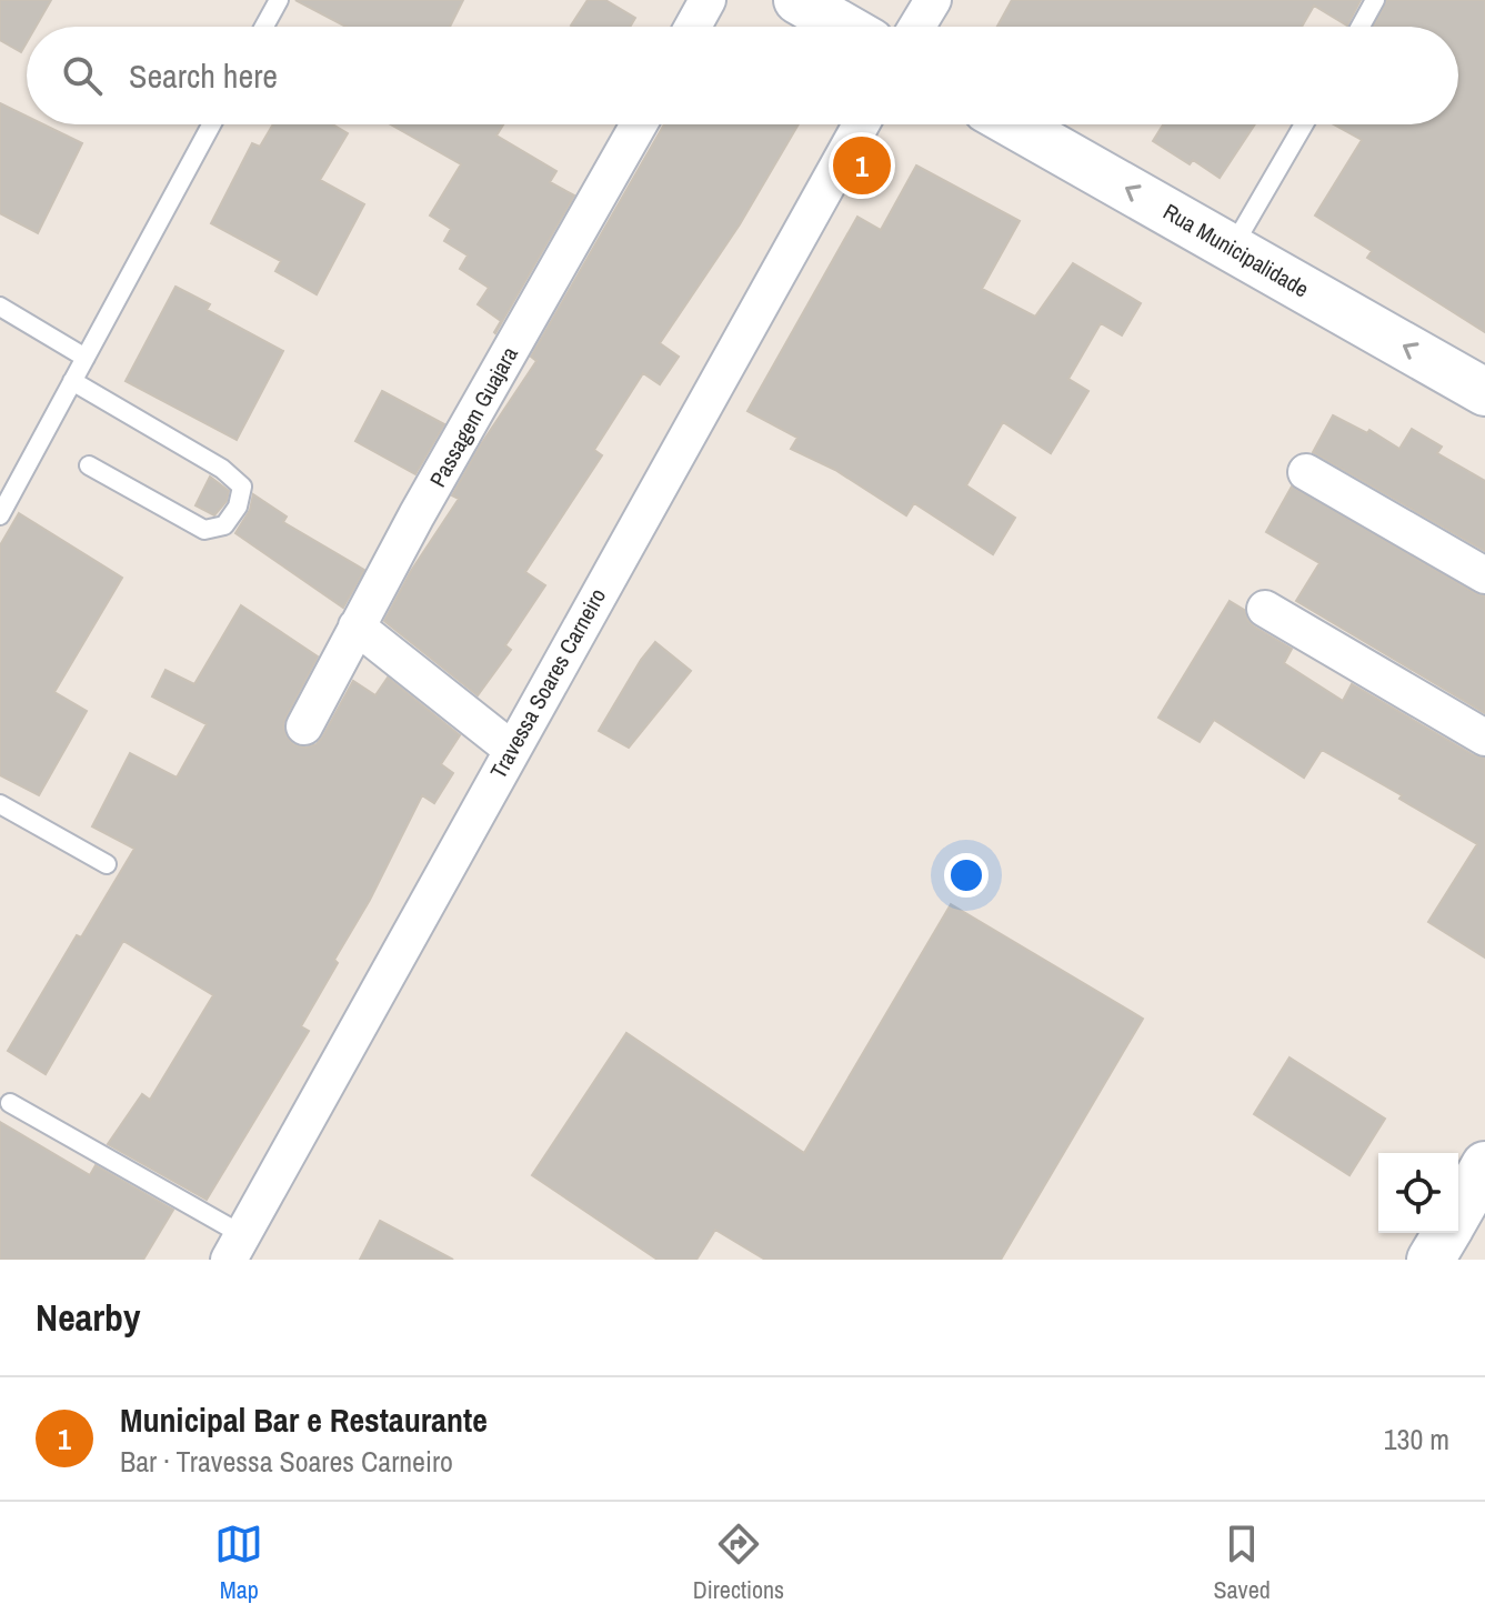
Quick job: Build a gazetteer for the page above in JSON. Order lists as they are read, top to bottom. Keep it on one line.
{"streets":{"street":["Rua Municipalidade","Passagem Guajara","Travessa Soares Carneiro"]},"page":{"search":"Search here","pins":"1","heading":"Nearby","list":[{"mark":"1","name":"Municipal Bar e Restaurante","note":"Bar · Travessa Soares Carneiro","value":"130 m"}],"nav":["Map","Directions","Saved"]}}
